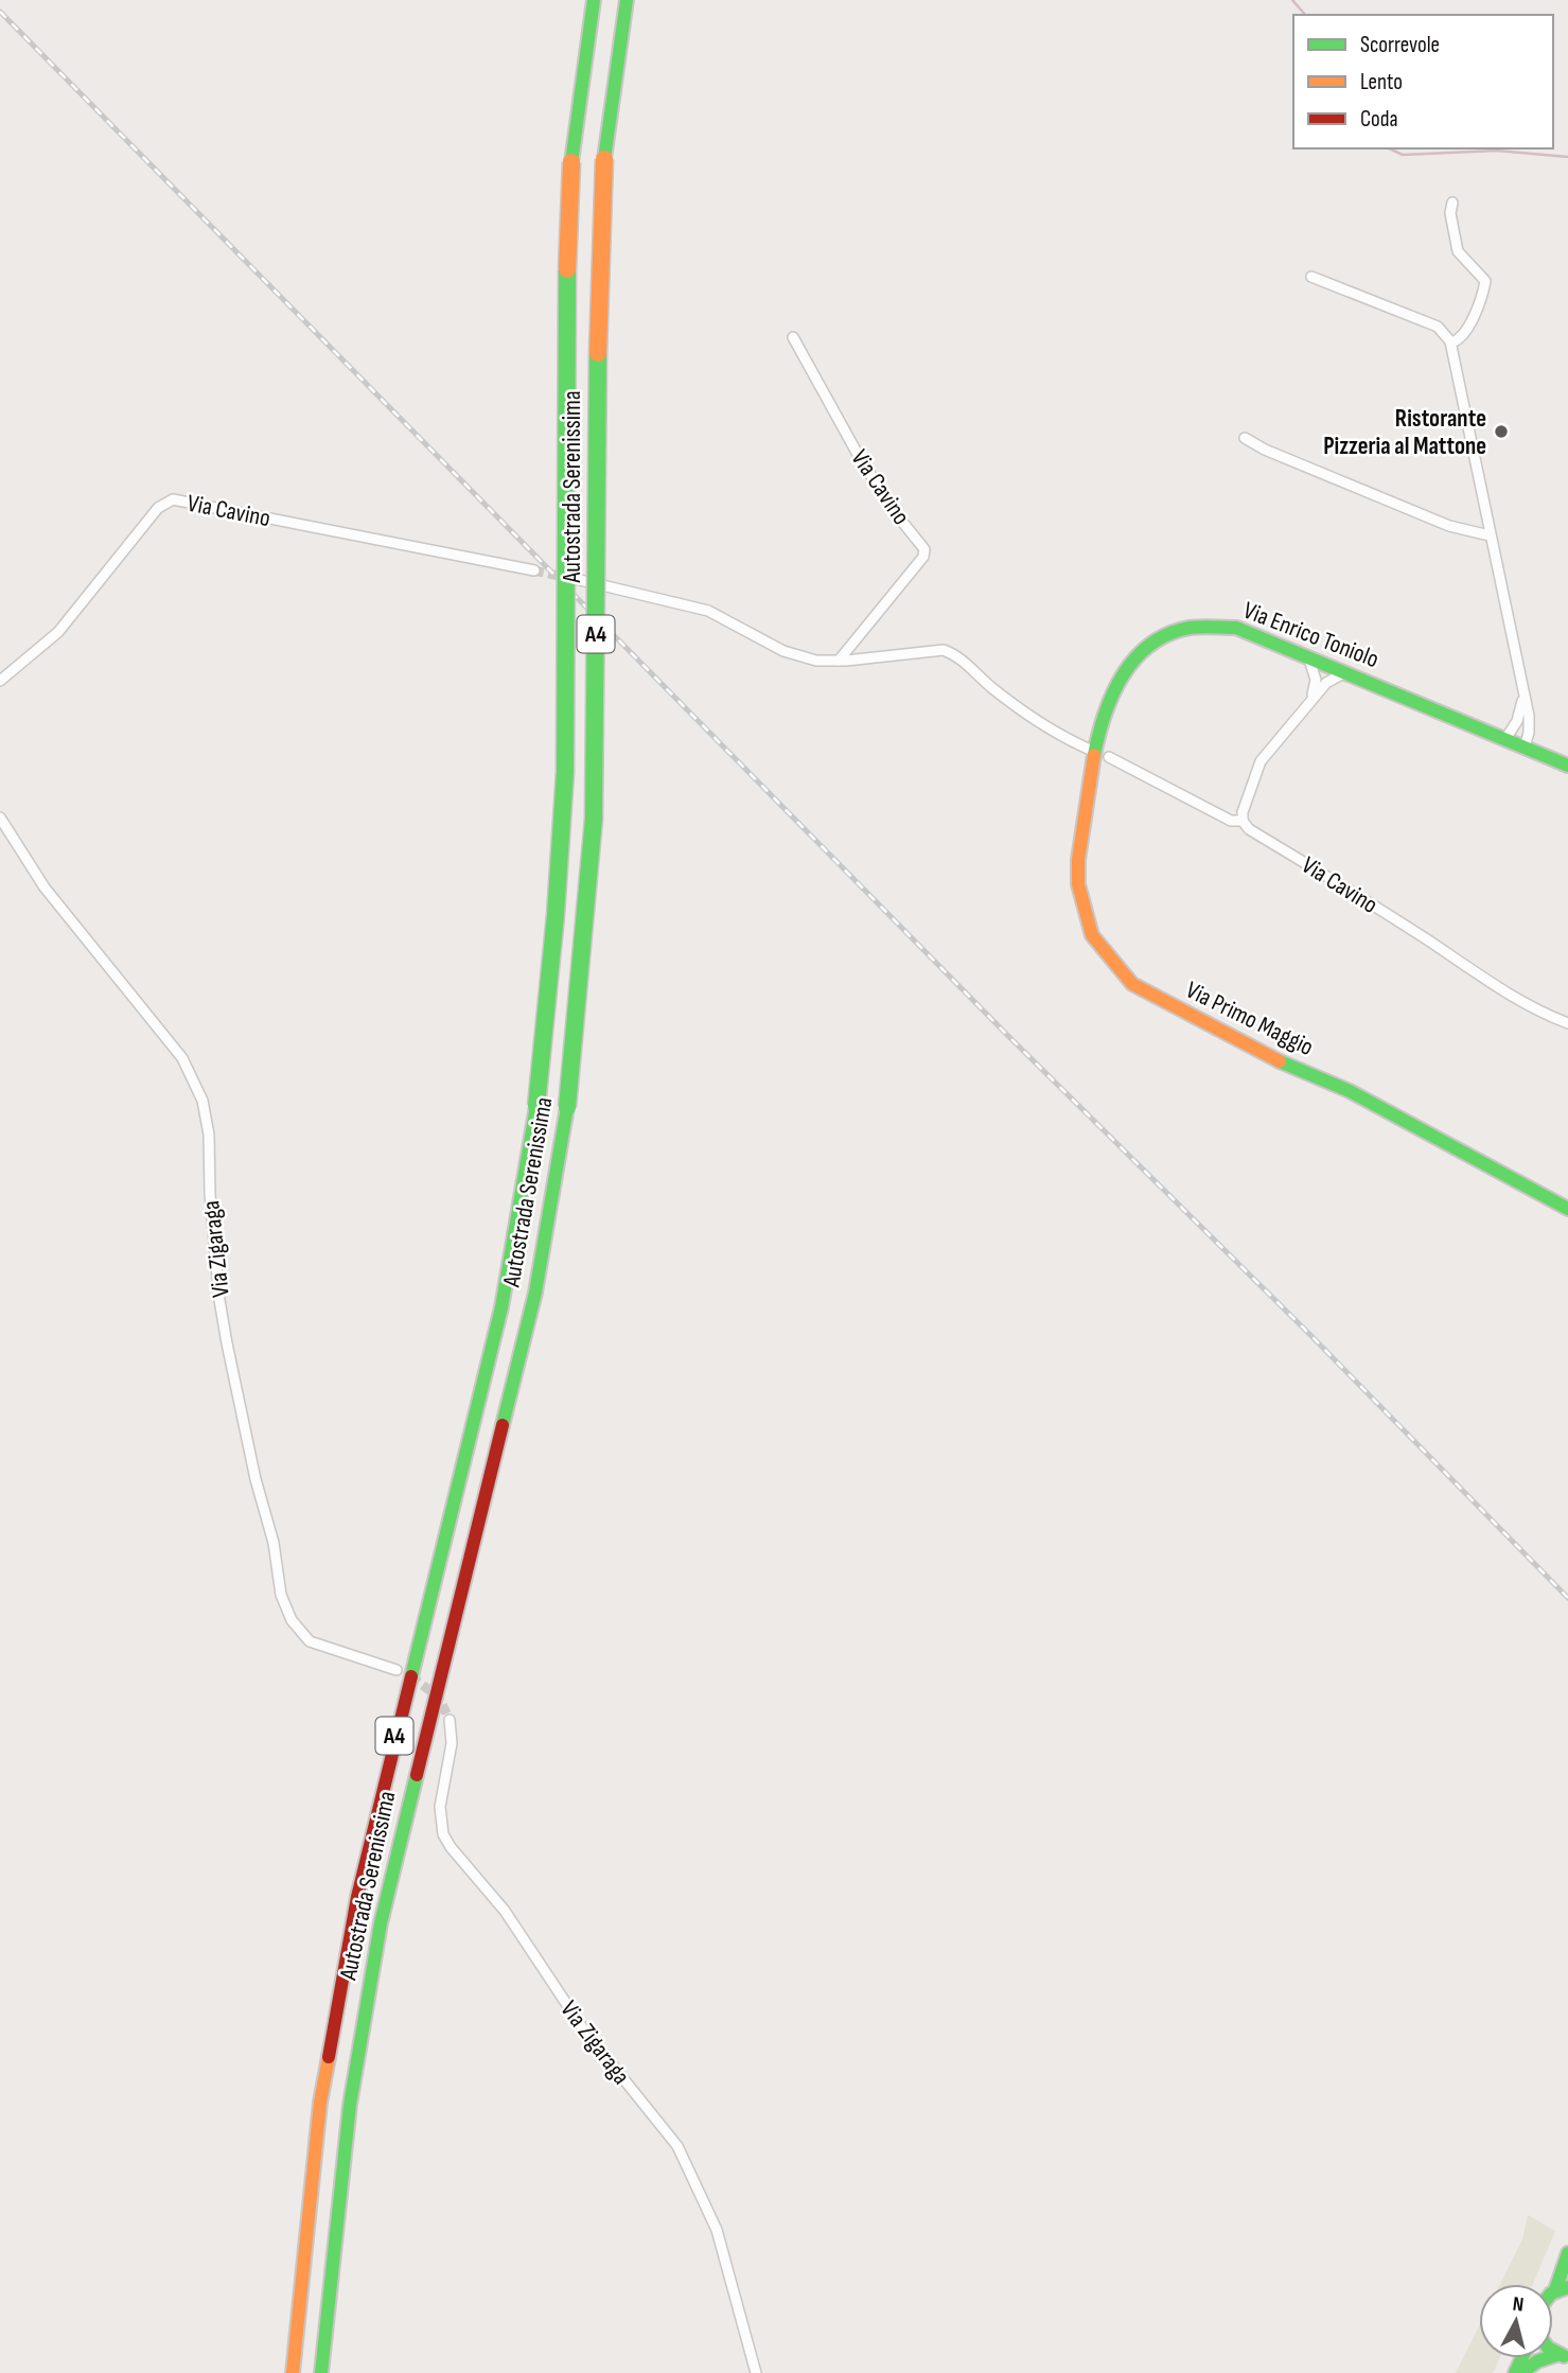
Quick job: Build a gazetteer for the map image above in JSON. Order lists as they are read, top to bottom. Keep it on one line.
{"streets":{"main road":["Autostrada Serenissima","A4","Via Enrico Toniolo","Via Primo Maggio"],"street":["Via Cavino","Via Zigaraga"]},"crossings":[["Via Cavino","Via Enrico Toniolo"],["Via Cavino","Via Primo Maggio"],["Via Enrico Toniolo","Via Primo Maggio"]],"places":["Ristorante Pizzeria al Mattone"],"legend":["Scorrevole","Lento","Coda"],"north":"top"}
